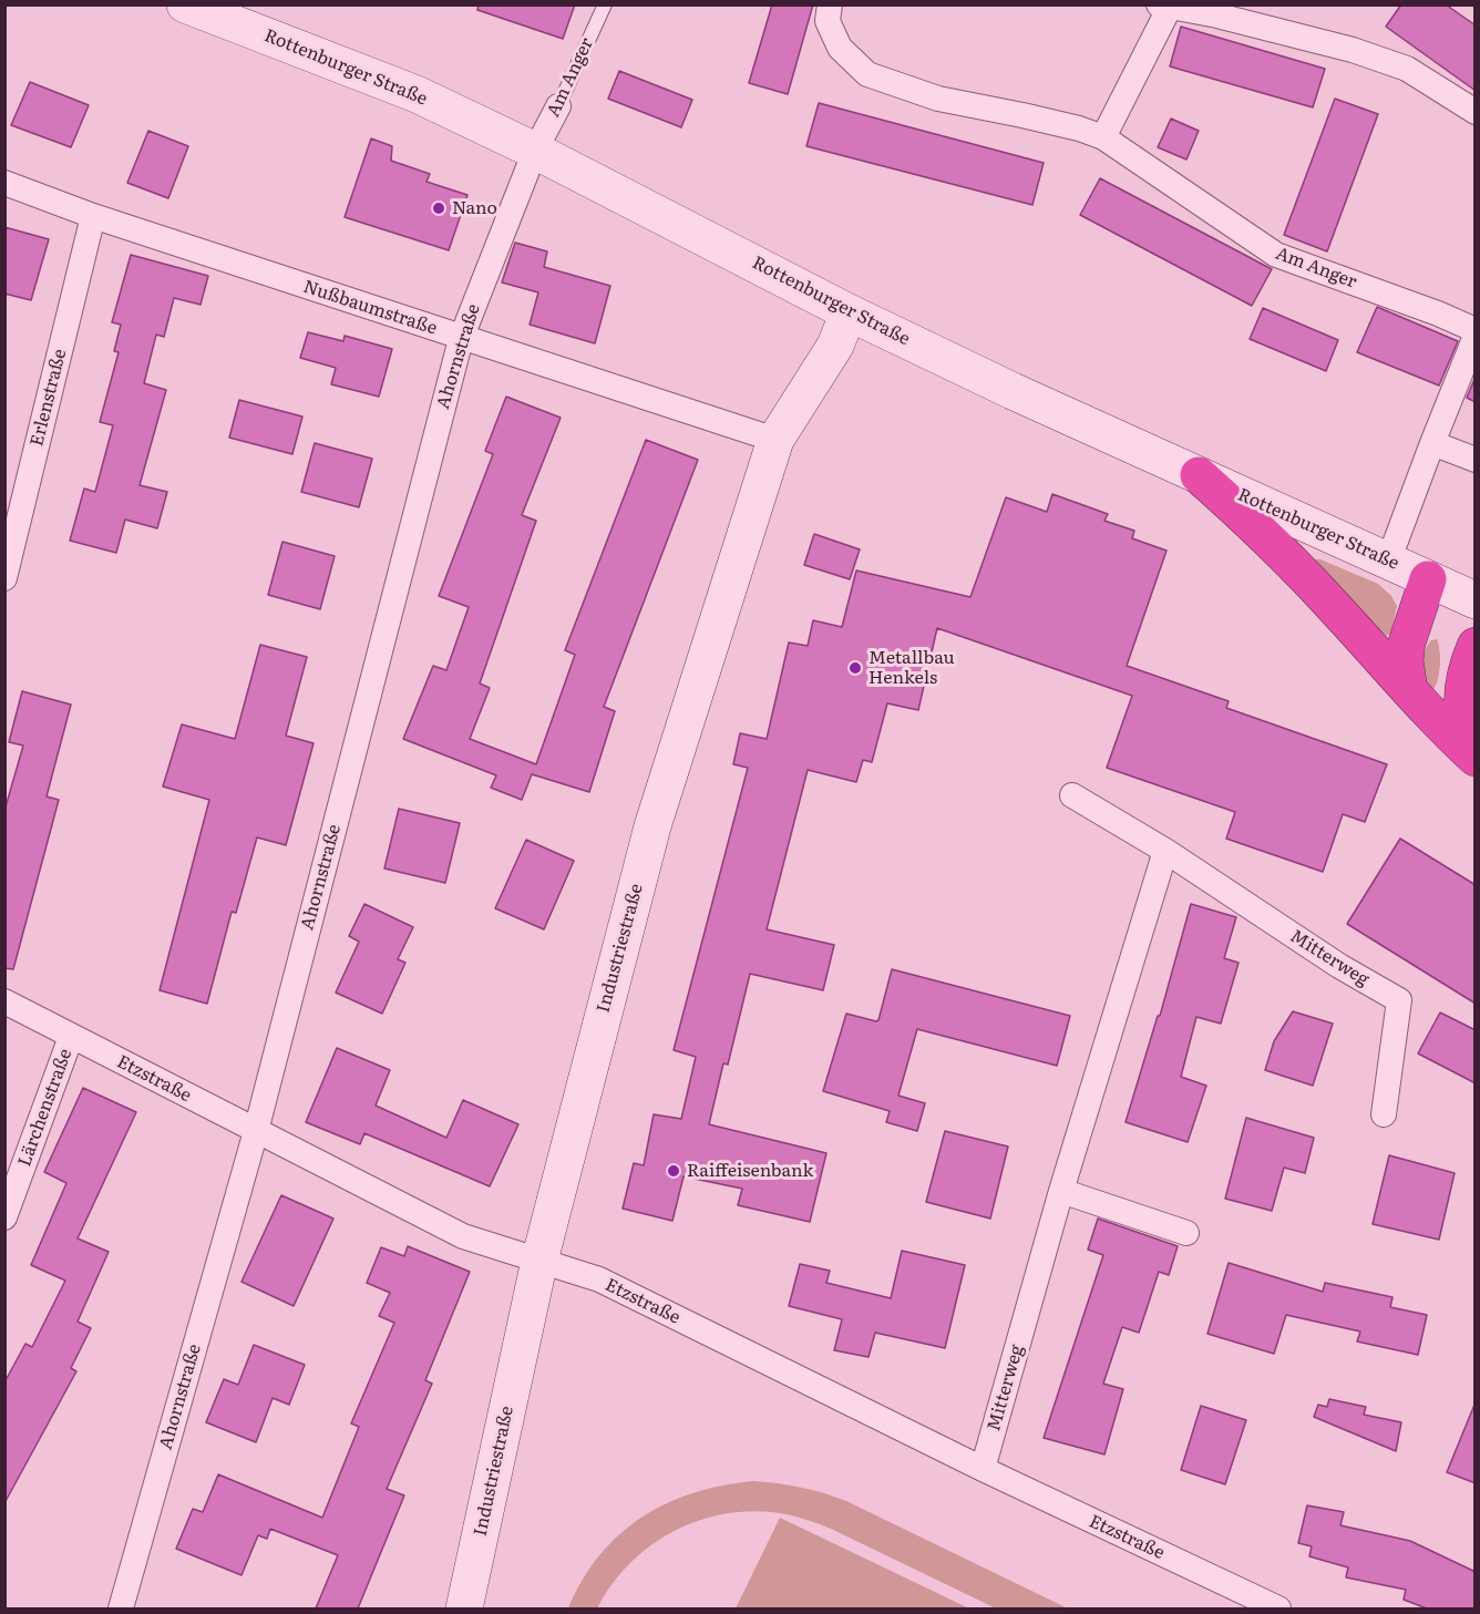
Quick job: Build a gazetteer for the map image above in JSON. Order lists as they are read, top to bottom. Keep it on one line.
{"streets":{"street":["Rottenburger Straße","Am Anger","Nußbaumstraße","Ahornstraße","Erlenstraße","Industriestraße","Mitterweg","Etzstraße","Lärchenstraße"]},"crossings":[["Rottenburger Straße","Am Anger"],["Rottenburger Straße","Ahornstraße"],["Rottenburger Straße","Industriestraße"],["Am Anger","Ahornstraße"],["Nußbaumstraße","Ahornstraße"],["Nußbaumstraße","Erlenstraße"],["Nußbaumstraße","Industriestraße"],["Ahornstraße","Etzstraße"],["Industriestraße","Etzstraße"],["Mitterweg","Etzstraße"],["Etzstraße","Lärchenstraße"]],"places":["Nano","Metallbau Henkels","Raiffeisenbank"]}
